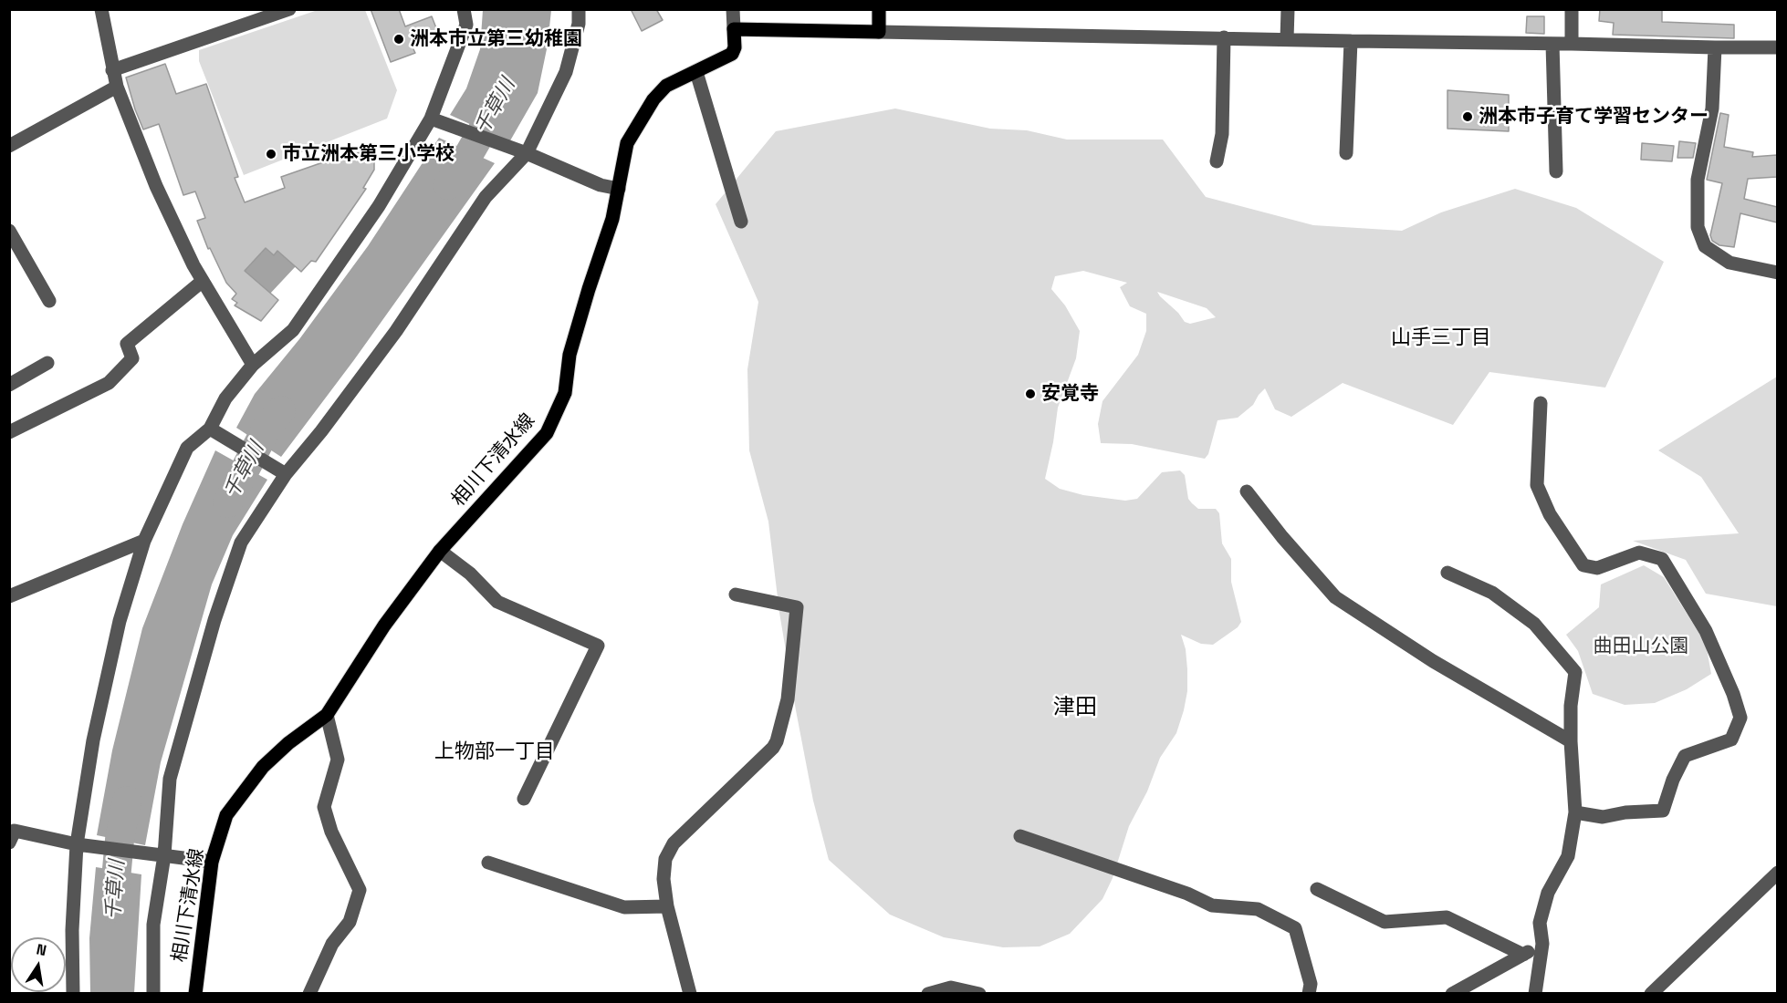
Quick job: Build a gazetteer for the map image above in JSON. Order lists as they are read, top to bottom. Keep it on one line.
{"streets":{"main road":["相川下清水線"]},"districts":["山手三丁目","津田","上物部一丁目"],"water":["千草川"],"parks":["曲田山公園"],"places":["洲本市立第三幼稚園","洲本市子育て学習センター","市立洲本第三小学校","安覚寺"],"north":"top"}
